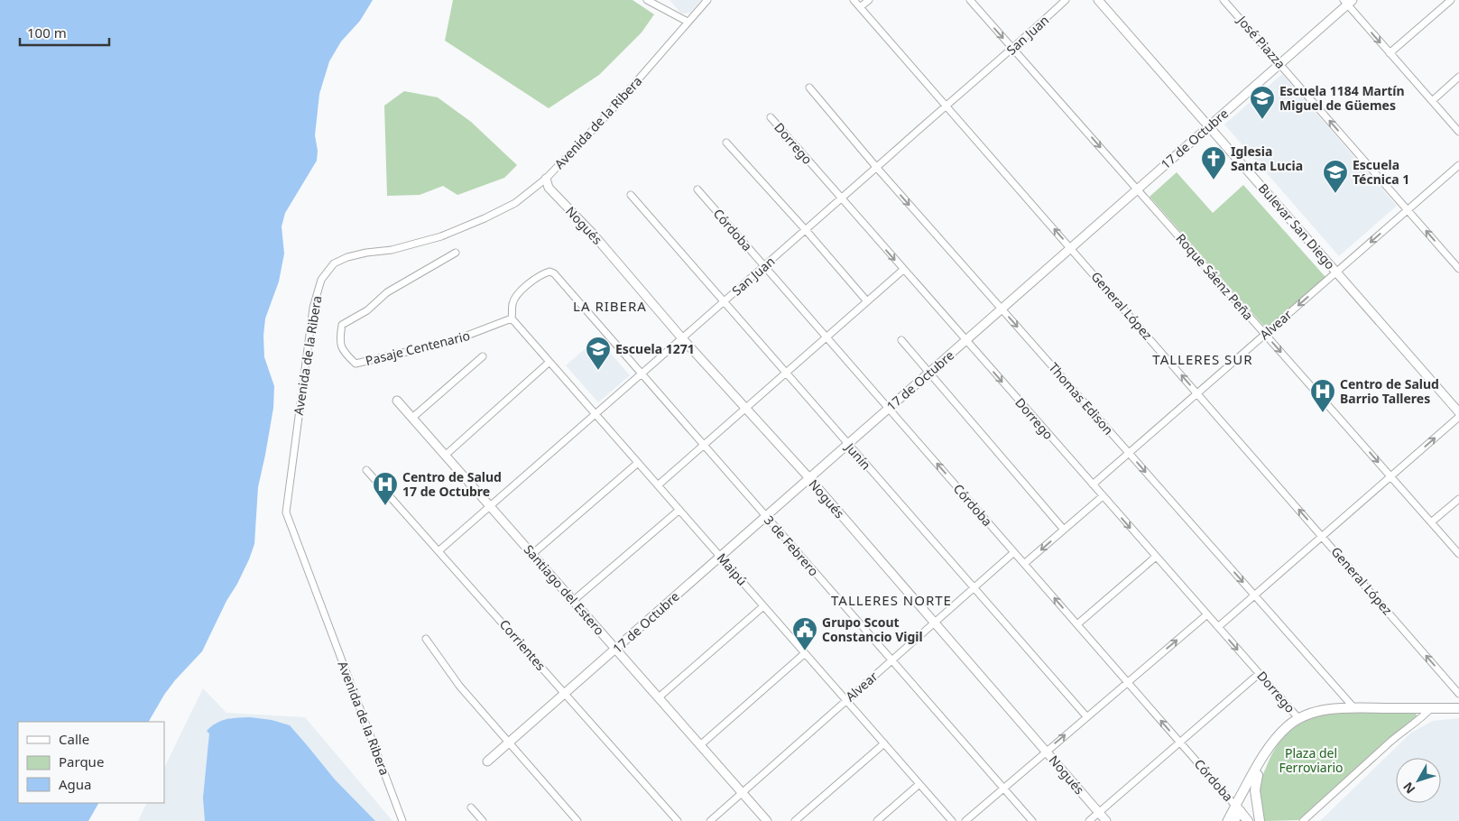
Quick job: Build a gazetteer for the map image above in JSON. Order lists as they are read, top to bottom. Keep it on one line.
{"streets":{"main road":["Córdoba"],"street":["San Juan","José Piazza","Avenida de la Ribera","17 de Octubre","Dorrego","Nogués","Bulevar San Diego","Roque Sáenz Peña","General López","Alvear","Pasaje Centenario","Thomas Edison","Junín","3 de Febrero","Maipú","Santiago del Estero","Corrientes"]},"crossings":[["San Juan","Dorrego"],["San Juan","Nogués"],["San Juan","Córdoba"],["San Juan","Roque Sáenz Peña"],["San Juan","General López"],["San Juan","Thomas Edison"],["San Juan","Junín"],["San Juan","3 de Febrero"],["San Juan","Maipú"],["San Juan","Santiago del Estero"],["San Juan","Corrientes"],["José Piazza","17 de Octubre"],["José Piazza","Alvear"],["Avenida de la Ribera","Nogués"],["17 de Octubre","Dorrego"],["17 de Octubre","Nogués"],["17 de Octubre","Bulevar San Diego"],["17 de Octubre","Córdoba"],["17 de Octubre","Roque Sáenz Peña"],["17 de Octubre","General López"],["17 de Octubre","Thomas Edison"],["17 de Octubre","Junín"],["17 de Octubre","3 de Febrero"],["17 de Octubre","Maipú"],["17 de Octubre","Santiago del Estero"],["17 de Octubre","Corrientes"],["Dorrego","Alvear"],["Nogués","Alvear"],["Bulevar San Diego","Alvear"],["Córdoba","Alvear"],["Roque Sáenz Peña","Alvear"],["General López","Alvear"],["Alvear","Thomas Edison"],["Alvear","Junín"],["Alvear","3 de Febrero"],["Alvear","Maipú"],["Alvear","Santiago del Estero"],["Pasaje Centenario","3 de Febrero"],["Pasaje Centenario","Maipú"],["3 de Febrero","Maipú"]],"one_way":["José Piazza","Roque Sáenz Peña","General López","Thomas Edison"],"districts":["LA RIBERA","TALLERES SUR","TALLERES NORTE"],"parks":["Plaza del Ferroviario"],"places":{"school or university":["Escuela 1184 Martín Miguel de Güemes","Escuela Técnica 1","Escuela 1271"],"church":["Iglesia Santa Lucia"],"hospital":["Centro de Salud Barrio Talleres","Centro de Salud 17 de Octubre"],"public building":["Grupo Scout Constancio Vigil"]},"legend":["Calle","Parque","Agua"],"scale_bar":"100 m","north":"bottom left"}
